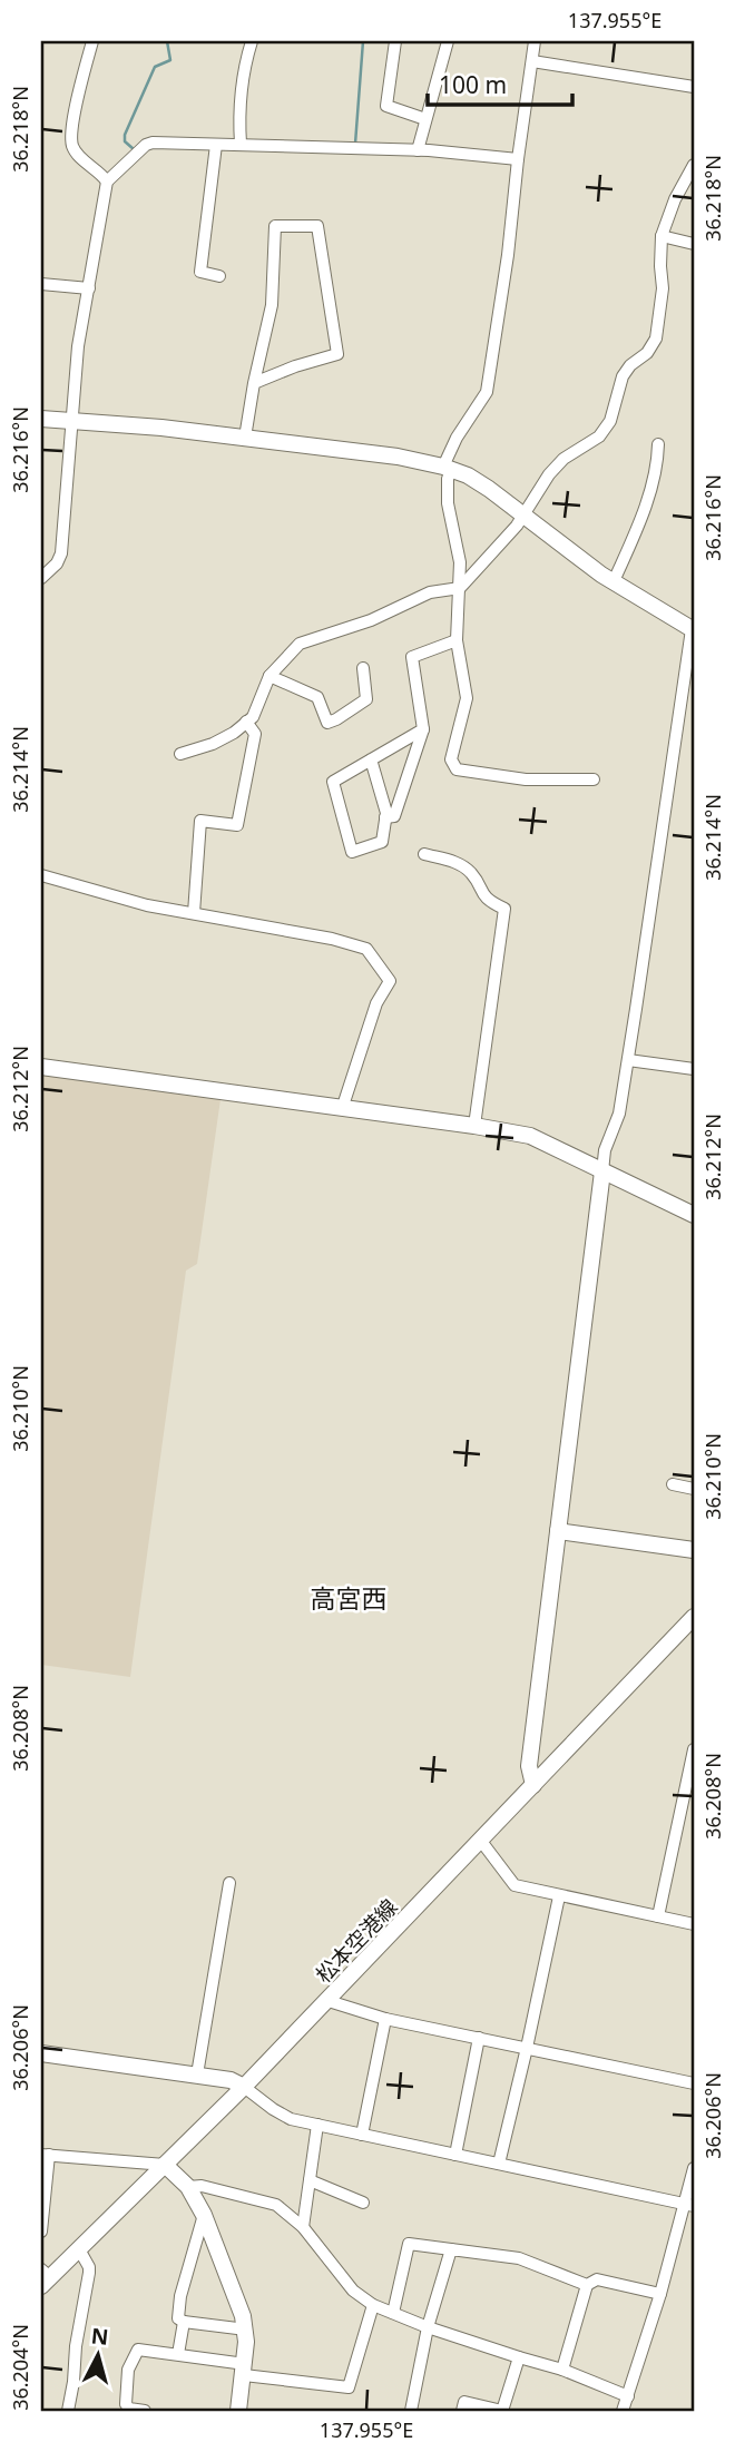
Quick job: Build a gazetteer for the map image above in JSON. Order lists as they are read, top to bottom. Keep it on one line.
{"streets":{"street":["松本空港線"]},"districts":["高宮西"],"scale_bar":"100 m","north":"top","coordinates":["137.955°E","36.218°N","36.216°N","36.214°N","36.212°N","36.210°N","36.208°N","36.206°N","36.204°N"]}
